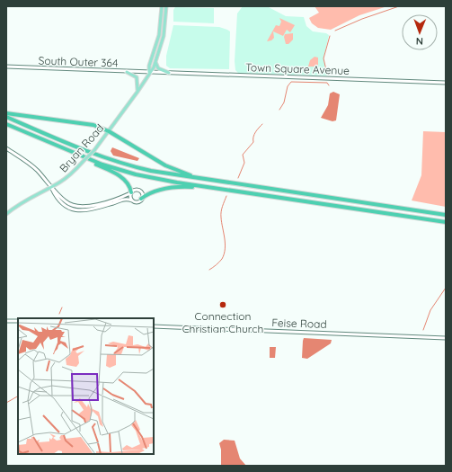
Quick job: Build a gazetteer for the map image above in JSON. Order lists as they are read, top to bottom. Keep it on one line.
{"streets":{"main road":["South Outer 364","Town Square Avenue","Bryan Road","Feise Road"]},"crossings":[["South Outer 364","Town Square Avenue"],["South Outer 364","Bryan Road"],["Town Square Avenue","Bryan Road"]],"places":["Connection Christian Church"],"north":"bottom"}
